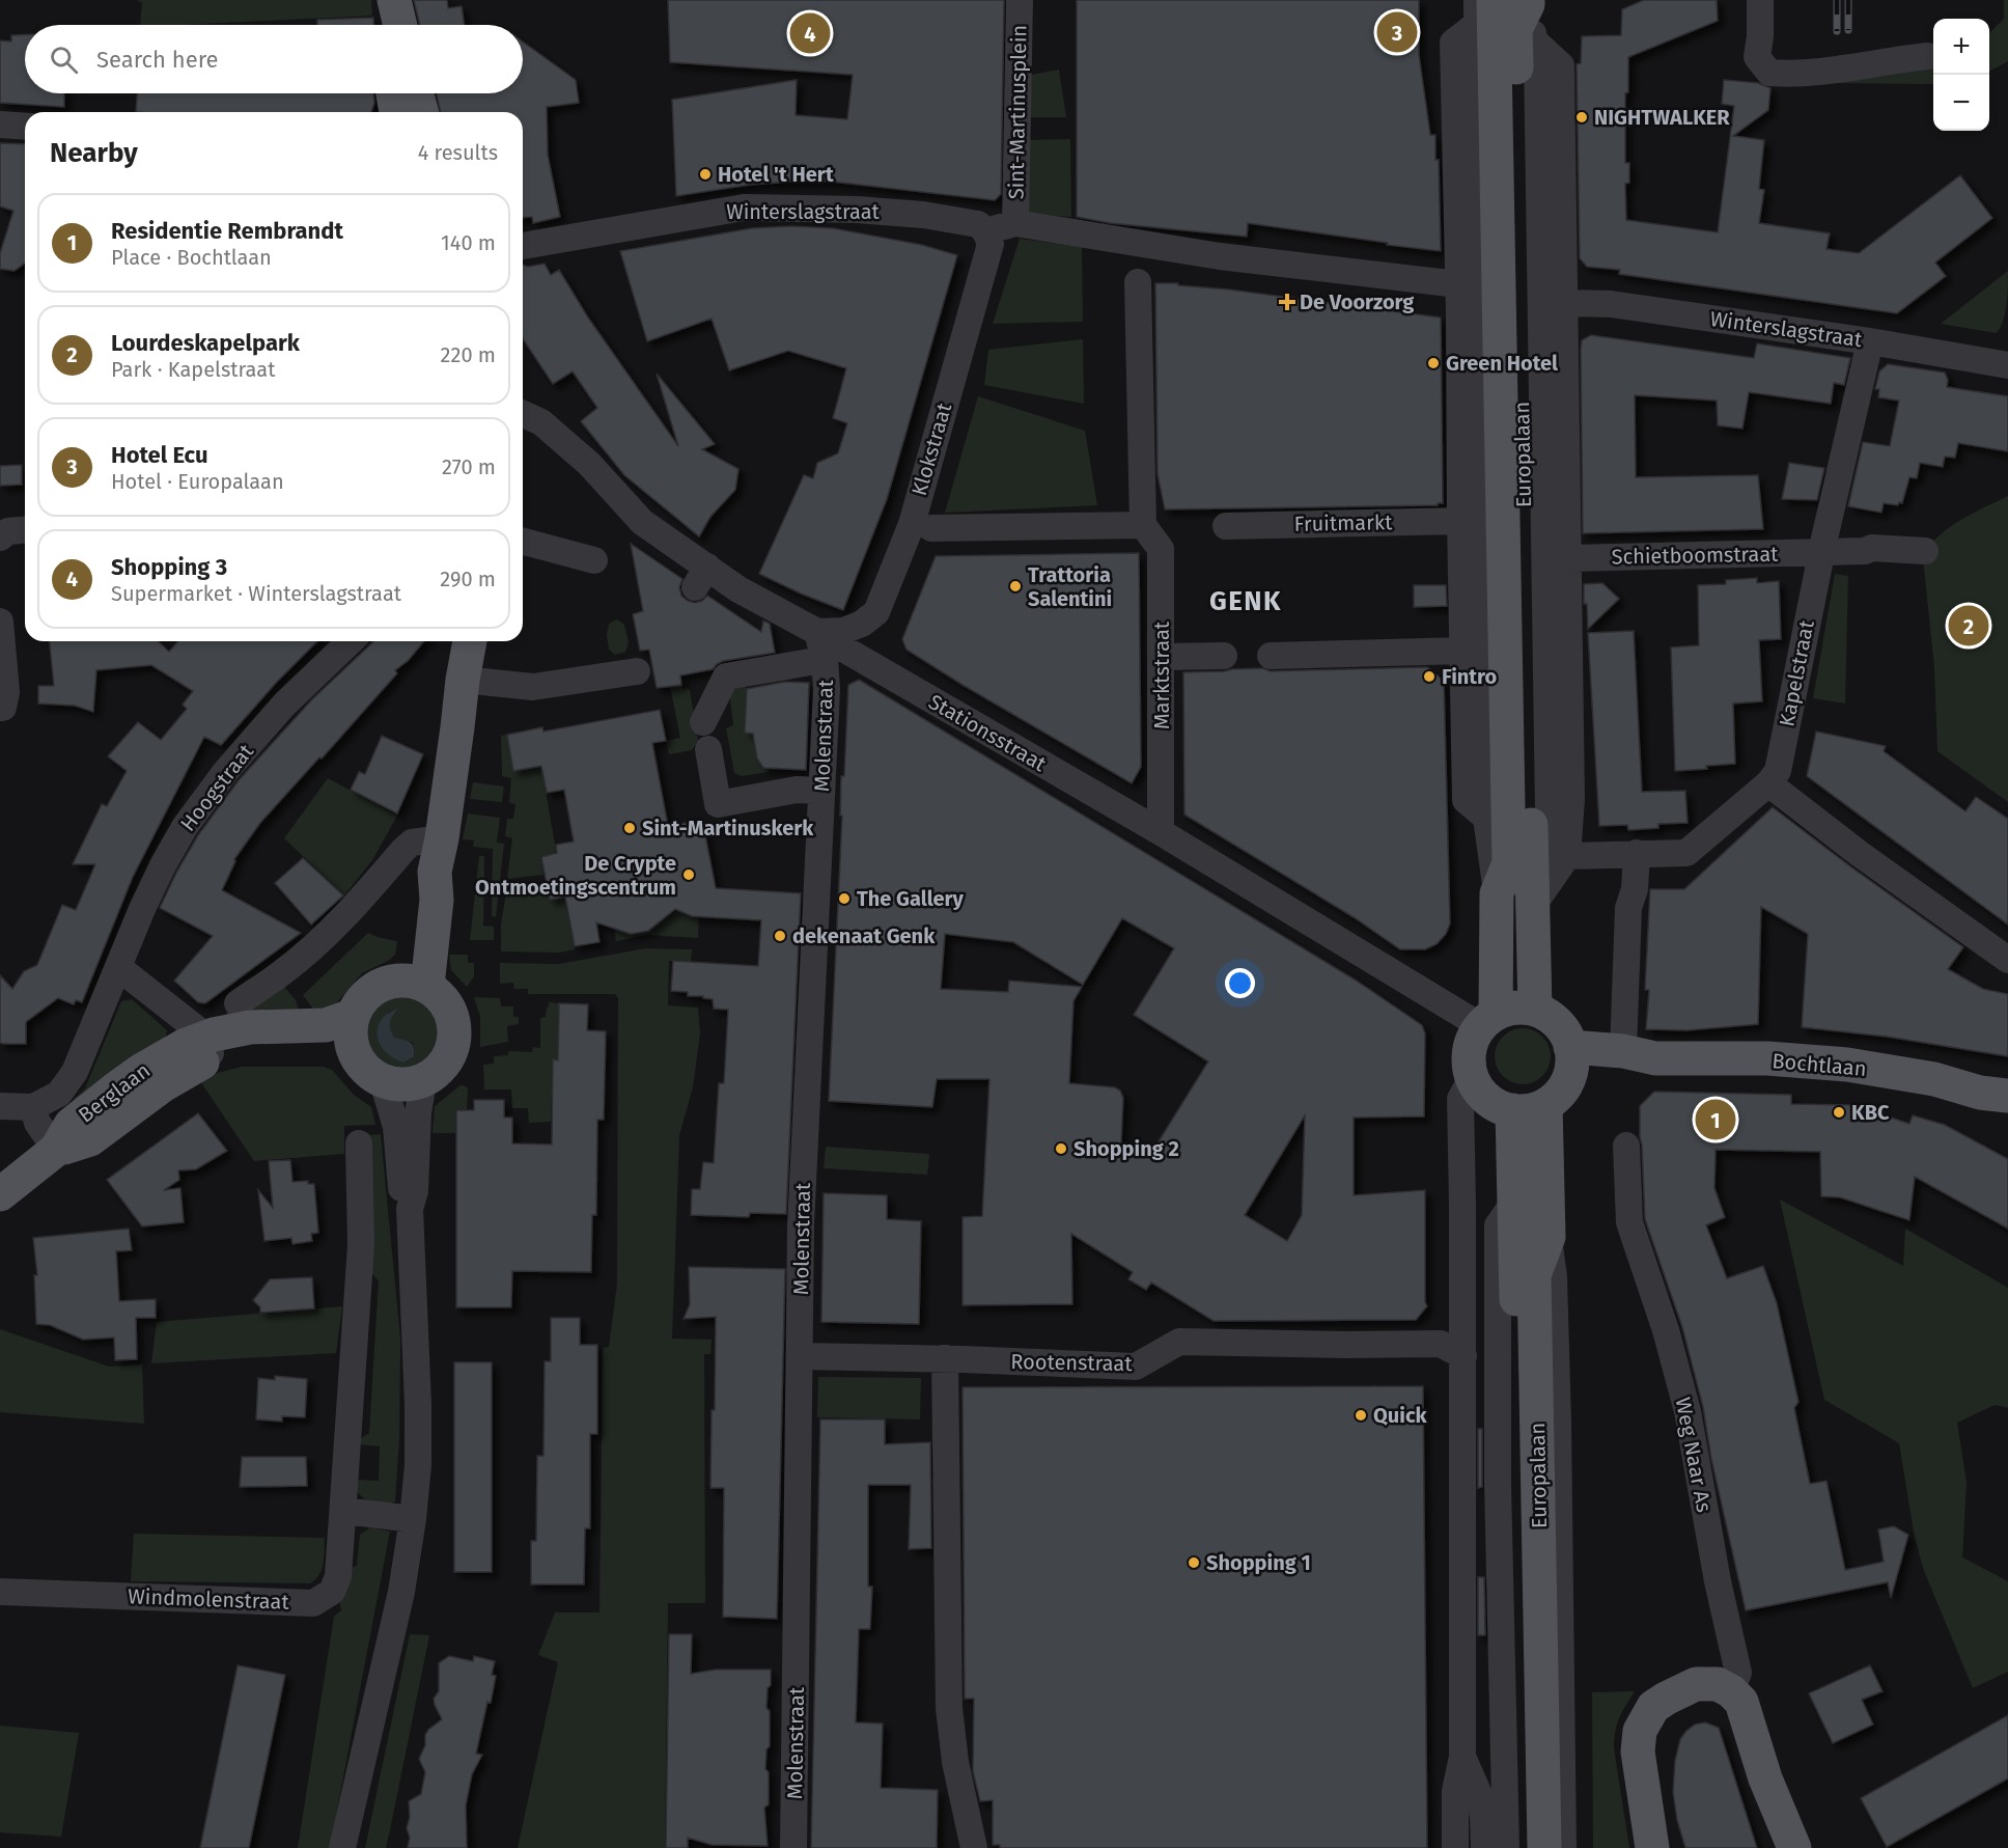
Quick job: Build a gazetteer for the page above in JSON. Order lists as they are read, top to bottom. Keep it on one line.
{"streets":{"main road":["Europalaan","Bochtlaan","Berglaan"],"street":["Sint-Martinusplein","Winterslagstraat","Klokstraat","Fruitmarkt","Schietboomstraat","Kapelstraat","Marktstraat","Stationsstraat","Molenstraat","Hoogstraat","Rootenstraat","Weg Naar As","Windmolenstraat"]},"crossings":[["Winterslagstraat","Klokstraat"],["Winterslagstraat","Kapelstraat"],["Klokstraat","Stationsstraat"],["Klokstraat","Molenstraat"],["Europalaan","Stationsstraat"],["Europalaan","Bochtlaan"],["Schietboomstraat","Kapelstraat"],["Marktstraat","Stationsstraat"],["Stationsstraat","Molenstraat"],["Stationsstraat","Bochtlaan"],["Molenstraat","Rootenstraat"]],"districts":["GENK"],"places":{"other":["NIGHTWALKER","Hotel 't Hert","Green Hotel","Trattoria Salentini","Fintro","Sint-Martinuskerk","De Crypte Ontmoetingscentrum","The Gallery","dekenaat Genk","KBC","Shopping 2","Quick","Shopping 1"],"health":["De Voorzorg"]},"page":{"pins":["3","4","2","1"],"map_buttons":["+","−"],"search":"Search here","heading":["Nearby","4 results"],"list":[{"mark":"1","name":"Residentie Rembrandt","note":"Place · Bochtlaan","value":"140 m"},{"mark":"2","name":"Lourdeskapelpark","note":"Park · Kapelstraat","value":"220 m"},{"mark":"3","name":"Hotel Ecu","note":"Hotel · Europalaan","value":"270 m"},{"mark":"4","name":"Shopping 3","note":"Supermarket · Winterslagstraat","value":"290 m"}]}}
